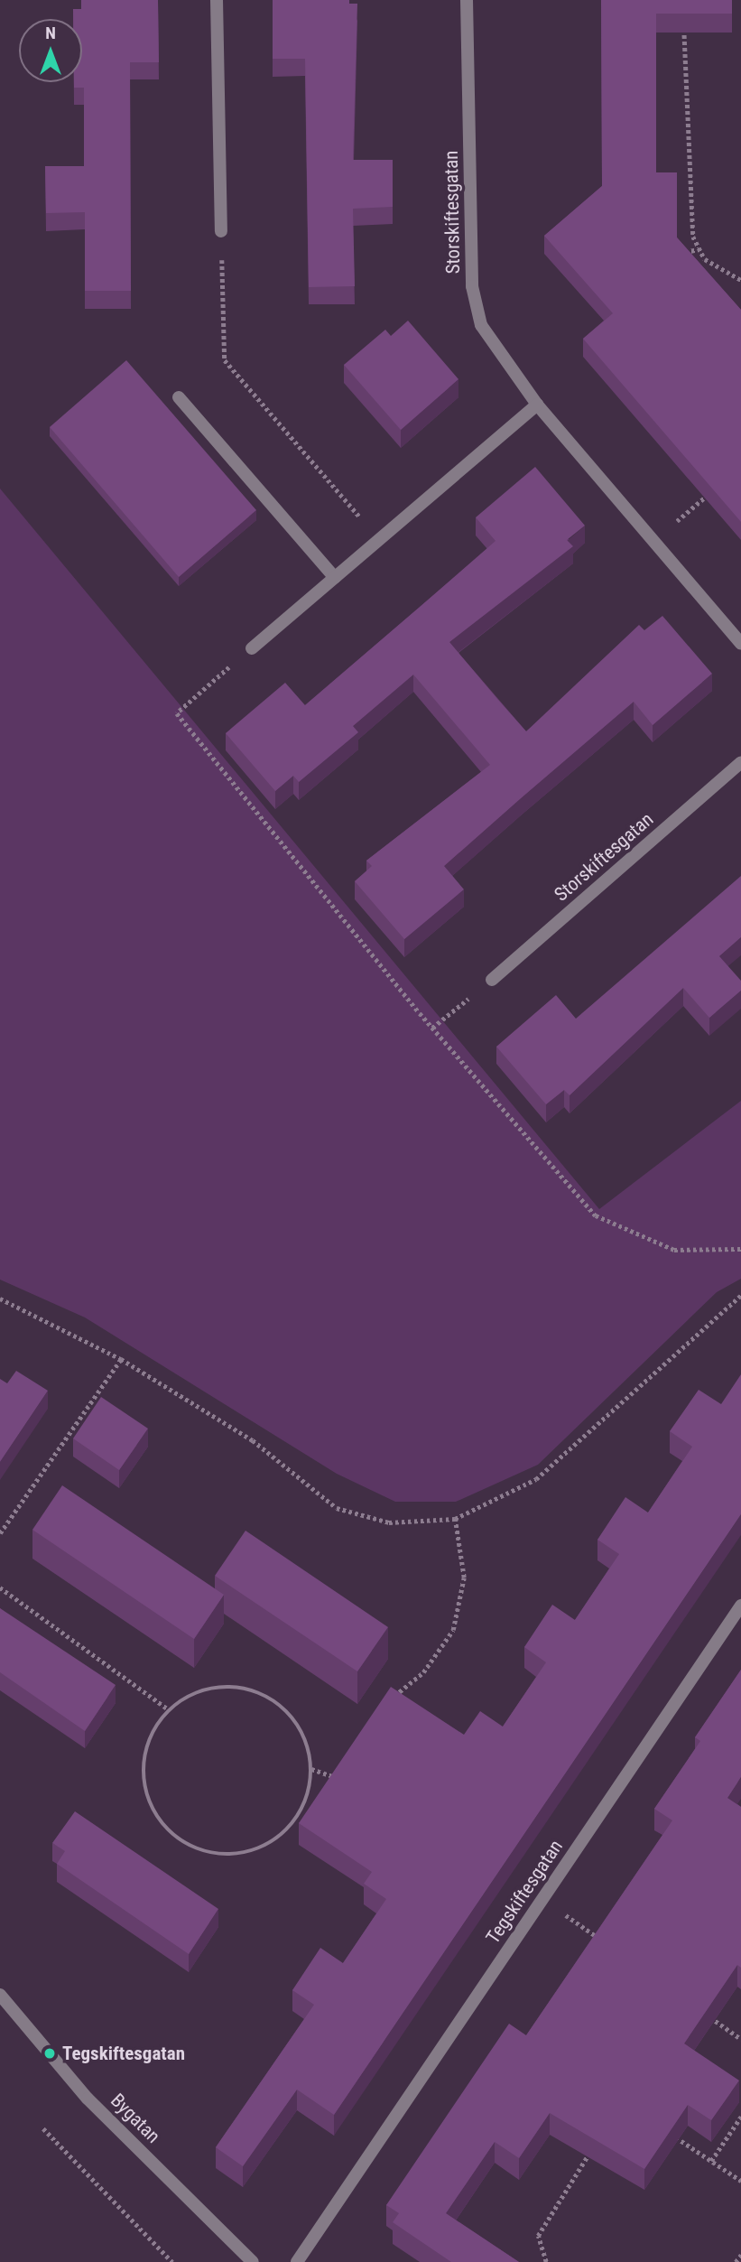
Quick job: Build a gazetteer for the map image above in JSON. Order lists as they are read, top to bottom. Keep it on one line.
{"streets":{"street":["Storskiftesgatan","Tegskiftesgatan","Bygatan"]},"places":["Tegskiftesgatan"],"north":"top"}
